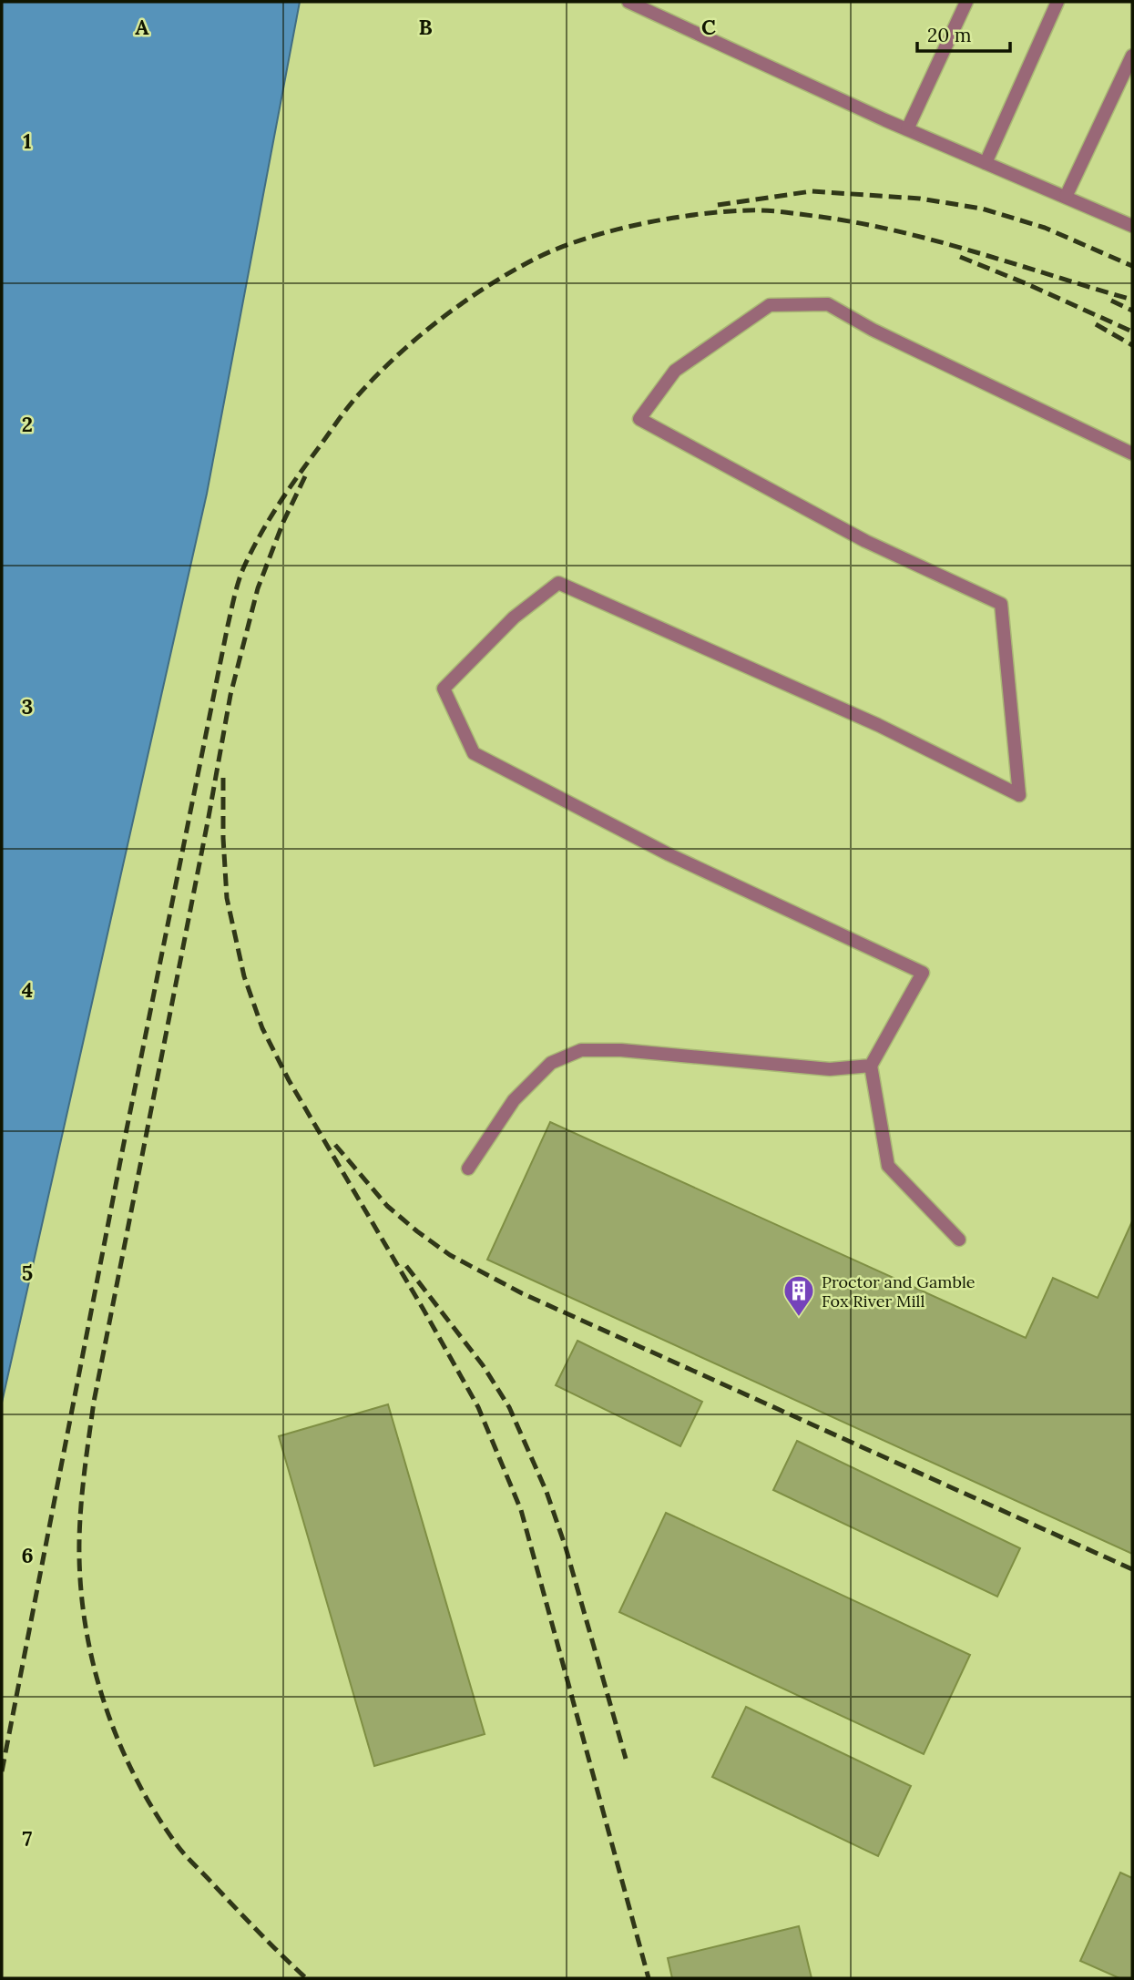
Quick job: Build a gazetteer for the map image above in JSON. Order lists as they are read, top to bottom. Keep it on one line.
{"places":{"building":["Proctor and Gamble Fox River Mill"]},"scale_bar":"20 m","grid":{"columns":["A","B","C"],"rows":["1","2","3","4","5","6","7"]}}
